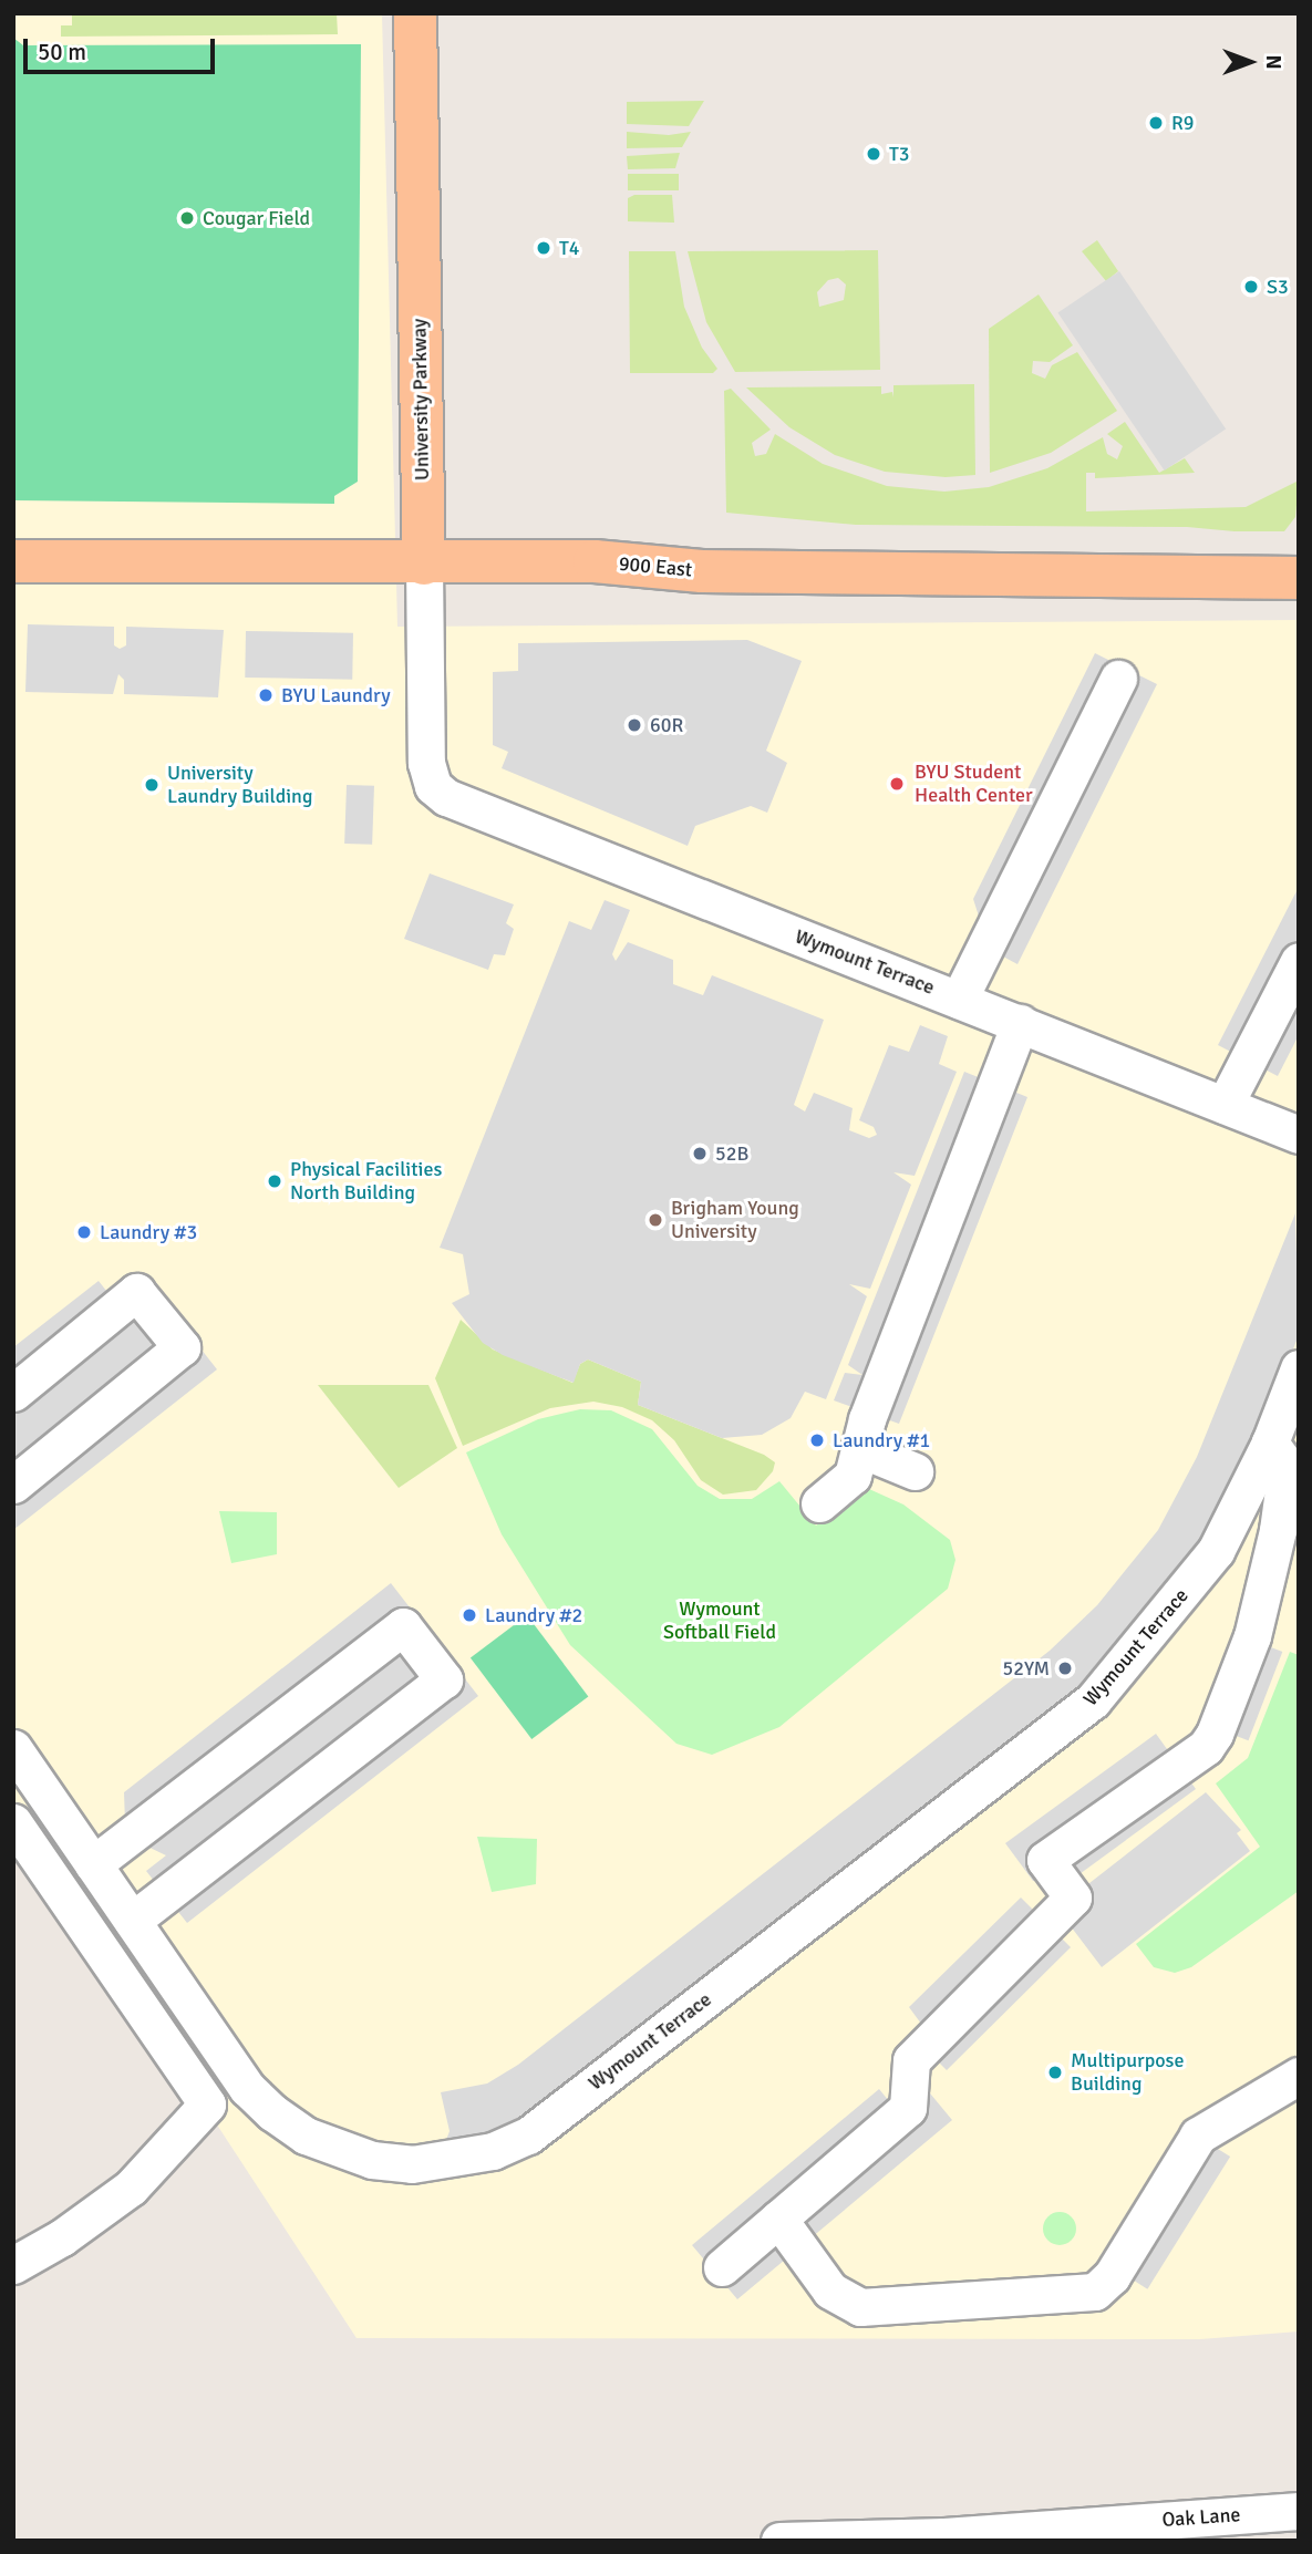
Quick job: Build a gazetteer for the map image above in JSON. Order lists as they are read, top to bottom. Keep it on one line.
{"streets":{"main road":["University Parkway","900 East"],"street":["Wymount Terrace","Oak Lane"]},"crossings":[["University Parkway","900 East"],["University Parkway","Wymount Terrace"]],"parks":["Wymount Softball Field"],"places":["R9","T3","Cougar Field","T4","S3","BYU Laundry","60R","BYU Student Health Center","University Laundry Building","52B","Physical Facilities North Building","Brigham Young University","Laundry #3","Laundry #1","Laundry #2","52YM","Multipurpose Building"],"scale_bar":"50 m","north":"right"}
